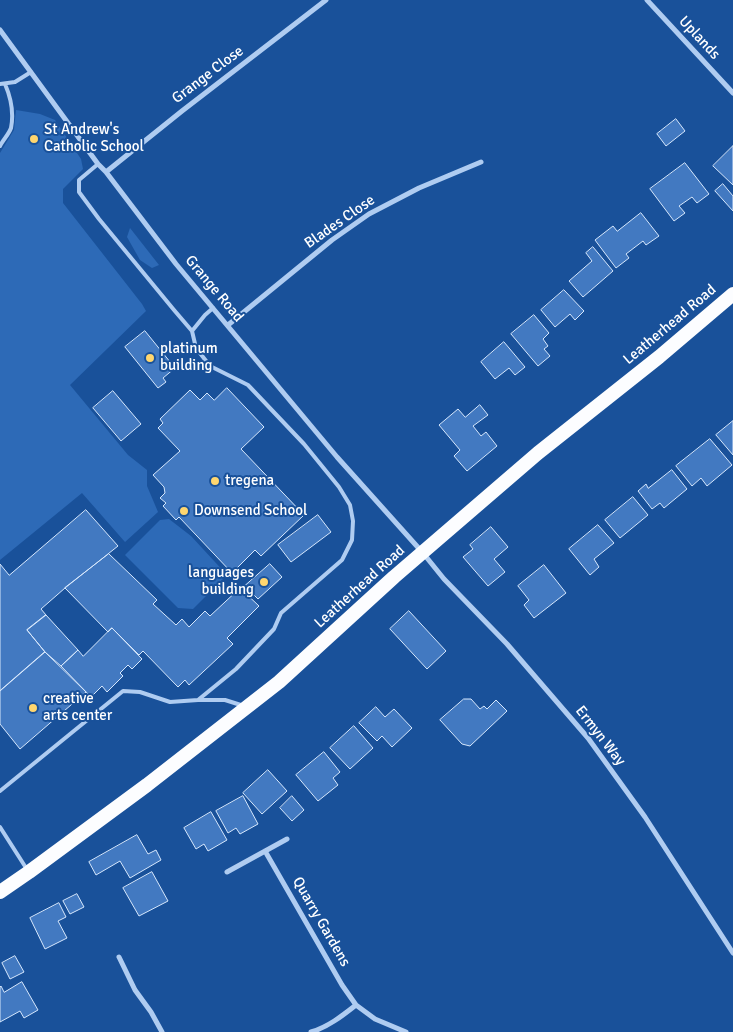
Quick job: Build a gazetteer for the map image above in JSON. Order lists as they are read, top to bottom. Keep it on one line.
{"streets":{"highway":["Leatherhead Road"],"street":["Uplands","Grange Close","Blades Close","Grange Road","Ermyn Way","Quarry Gardens"]},"crossings":[["Grange Close","Grange Road"],["Blades Close","Grange Road"],["Grange Road","Leatherhead Road"],["Grange Road","Ermyn Way"],["Leatherhead Road","Ermyn Way"]],"places":["St Andrew's Catholic School","platinum building","tregena","Downsend School","languages building","creative arts center"]}
